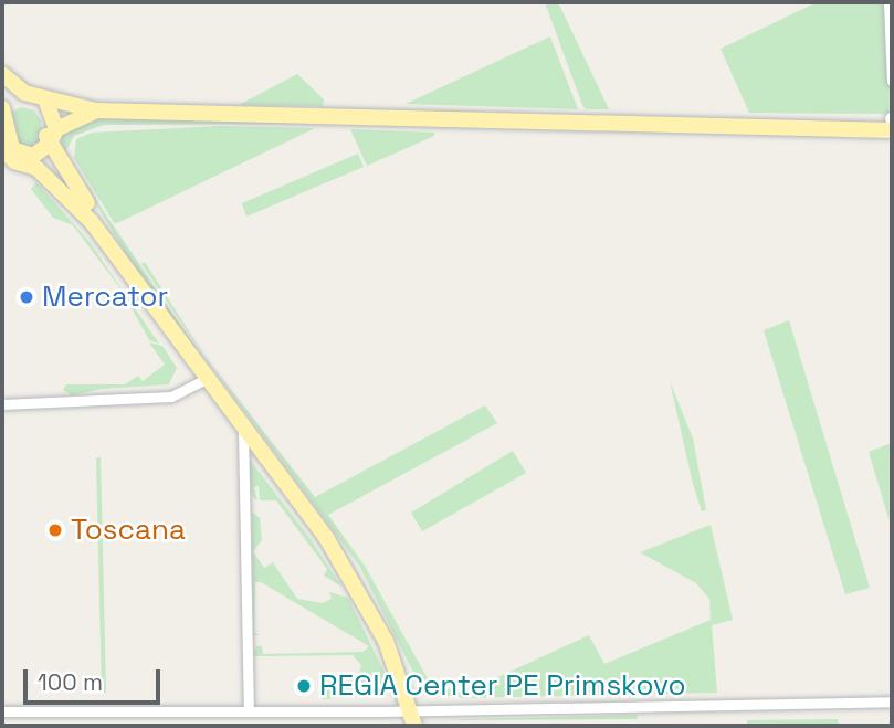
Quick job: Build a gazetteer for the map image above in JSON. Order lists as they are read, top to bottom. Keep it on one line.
{"places":["Mercator","Toscana","REGIA Center PE Primskovo"],"scale_bar":"100 m"}
